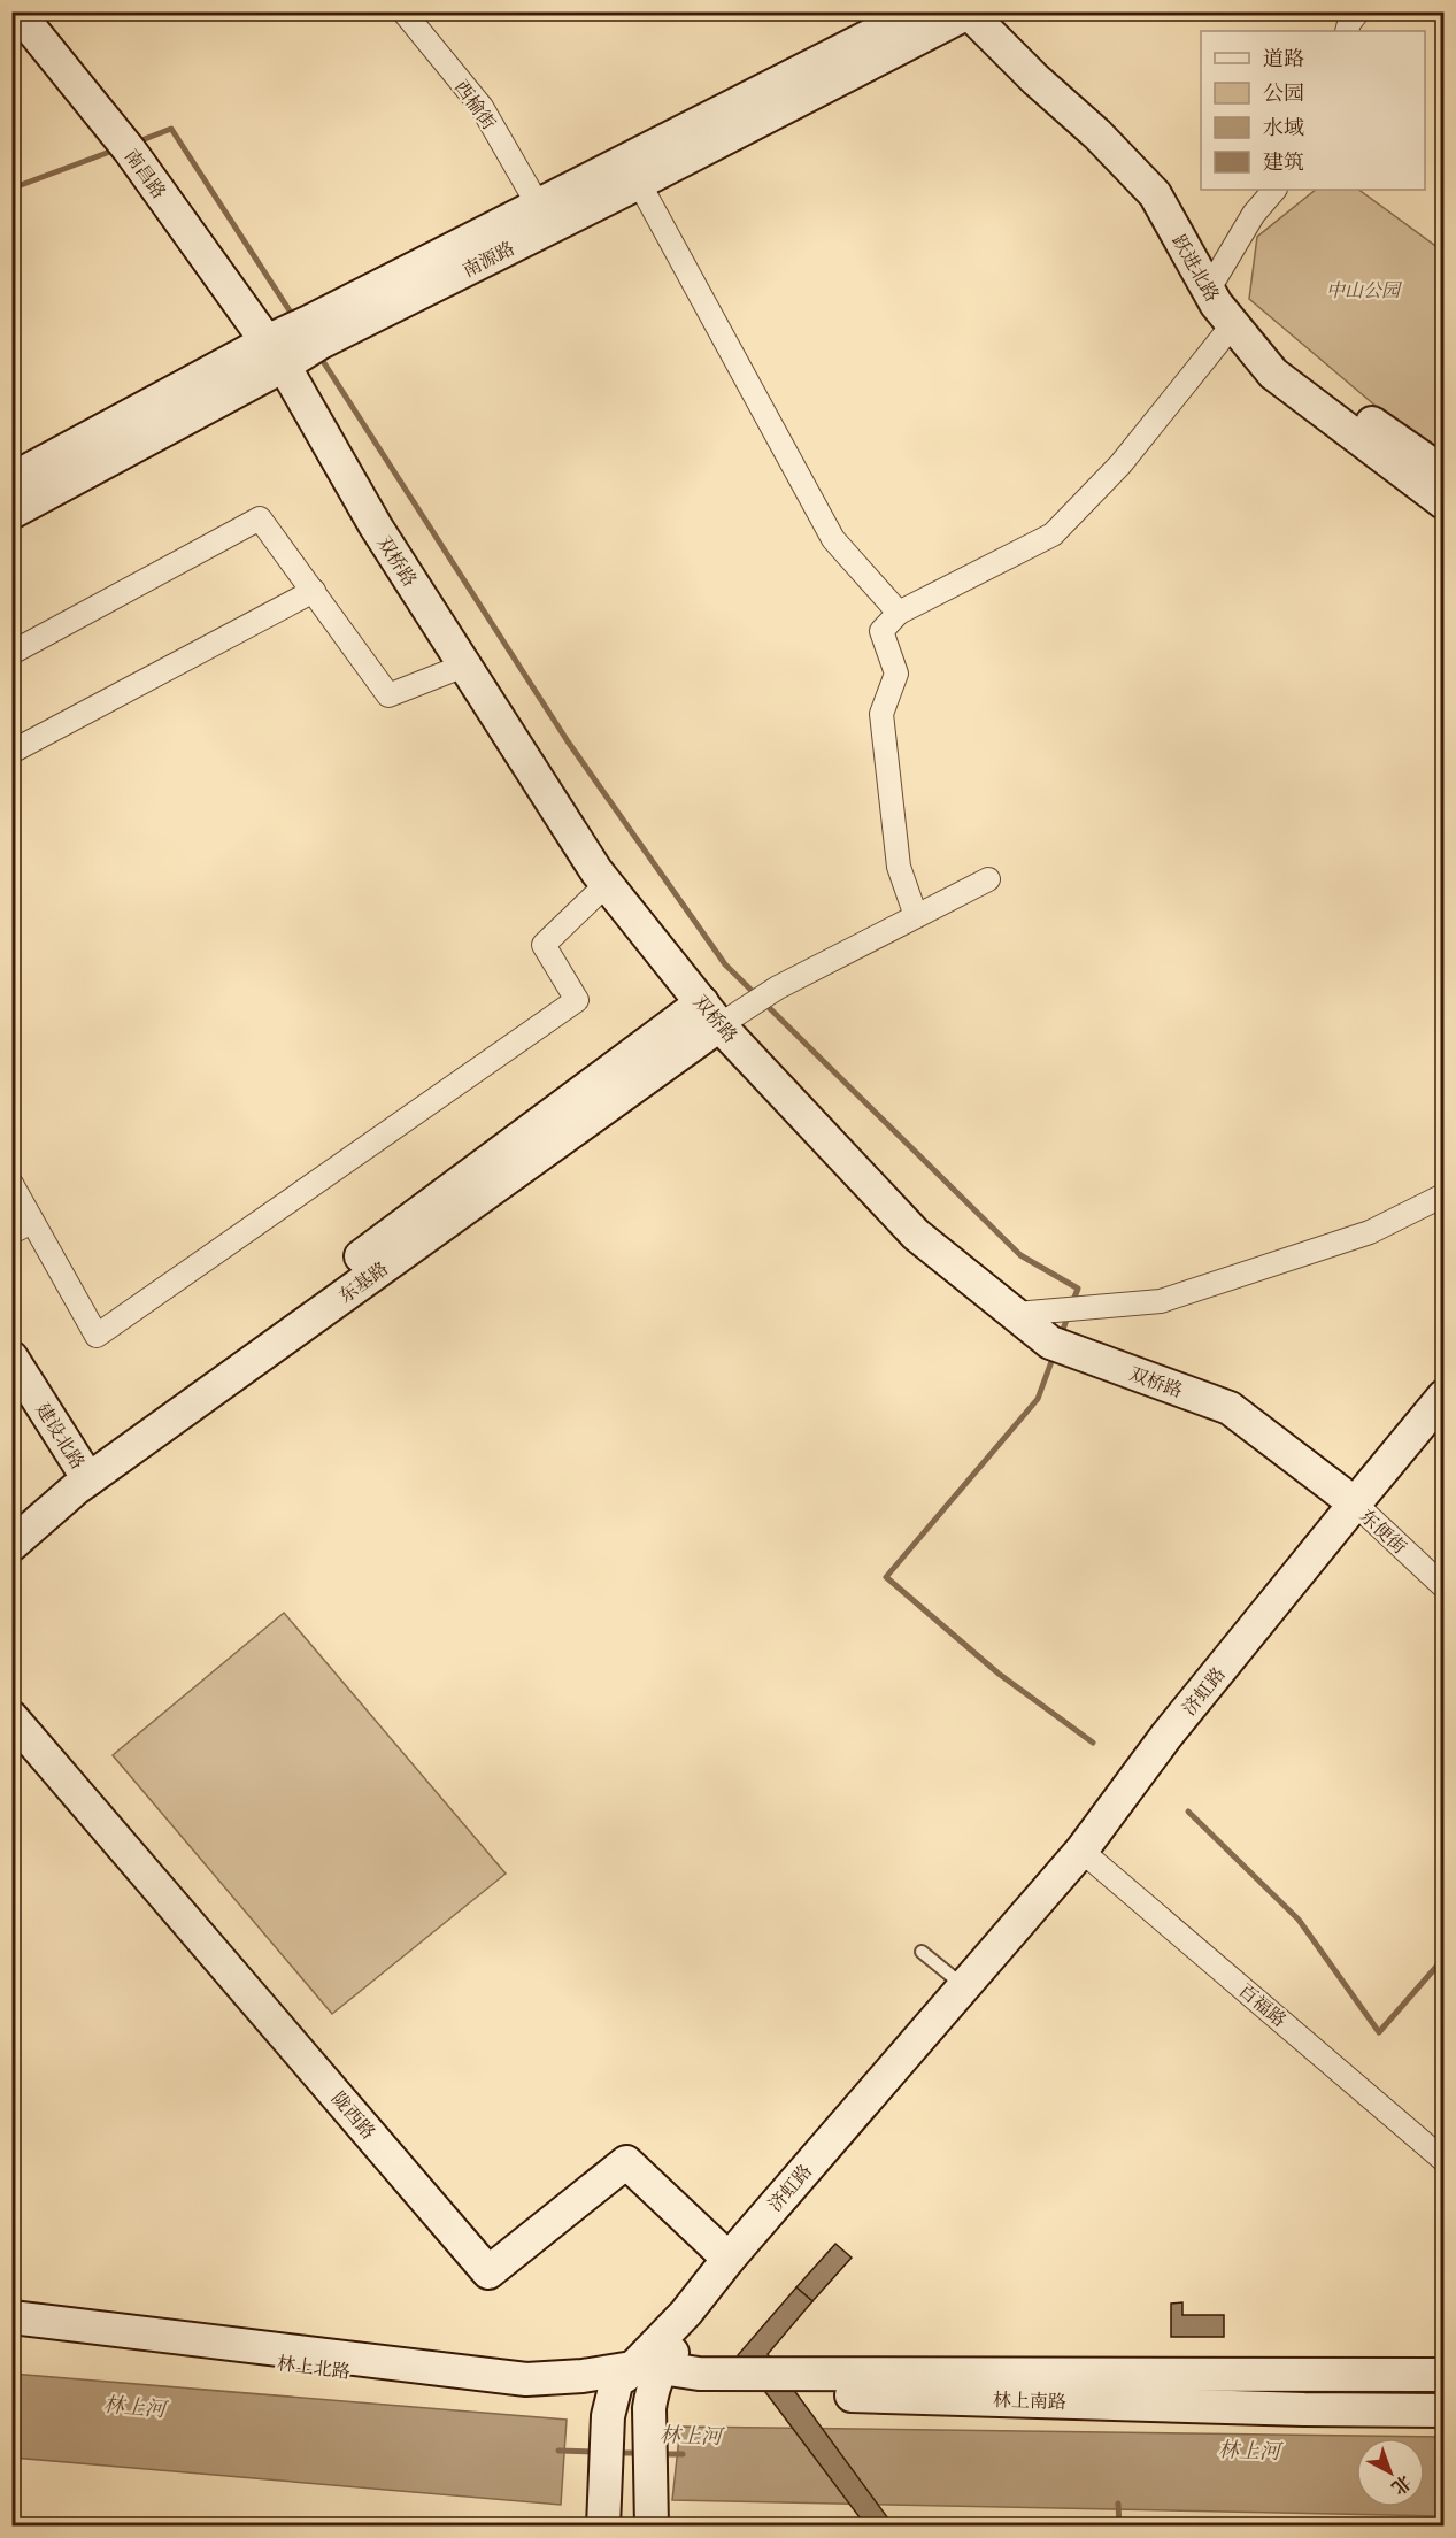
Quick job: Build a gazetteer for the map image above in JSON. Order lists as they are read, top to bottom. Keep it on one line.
{"streets":{"main road":["南昌路","南源路","跃进北路","双桥路","东基路","建设北路","济虹路","陇西路","林上北路","林上南路"],"street":["西榆街","东便街","百福路"]},"crossings":[["西榆街","南源路"],["南昌路","南源路"],["南昌路","双桥路"],["南源路","跃进北路"],["南源路","双桥路"],["双桥路","东基路"],["双桥路","东便街"],["双桥路","济虹路"],["东基路","建设北路"],["东便街","济虹路"],["济虹路","百福路"],["济虹路","陇西路"],["济虹路","林上北路"],["济虹路","林上南路"],["林上北路","林上南路"]],"water":["林上河"],"parks":["中山公园"],"legend":["道路","公园","水域","建筑"],"north":"bottom right"}
